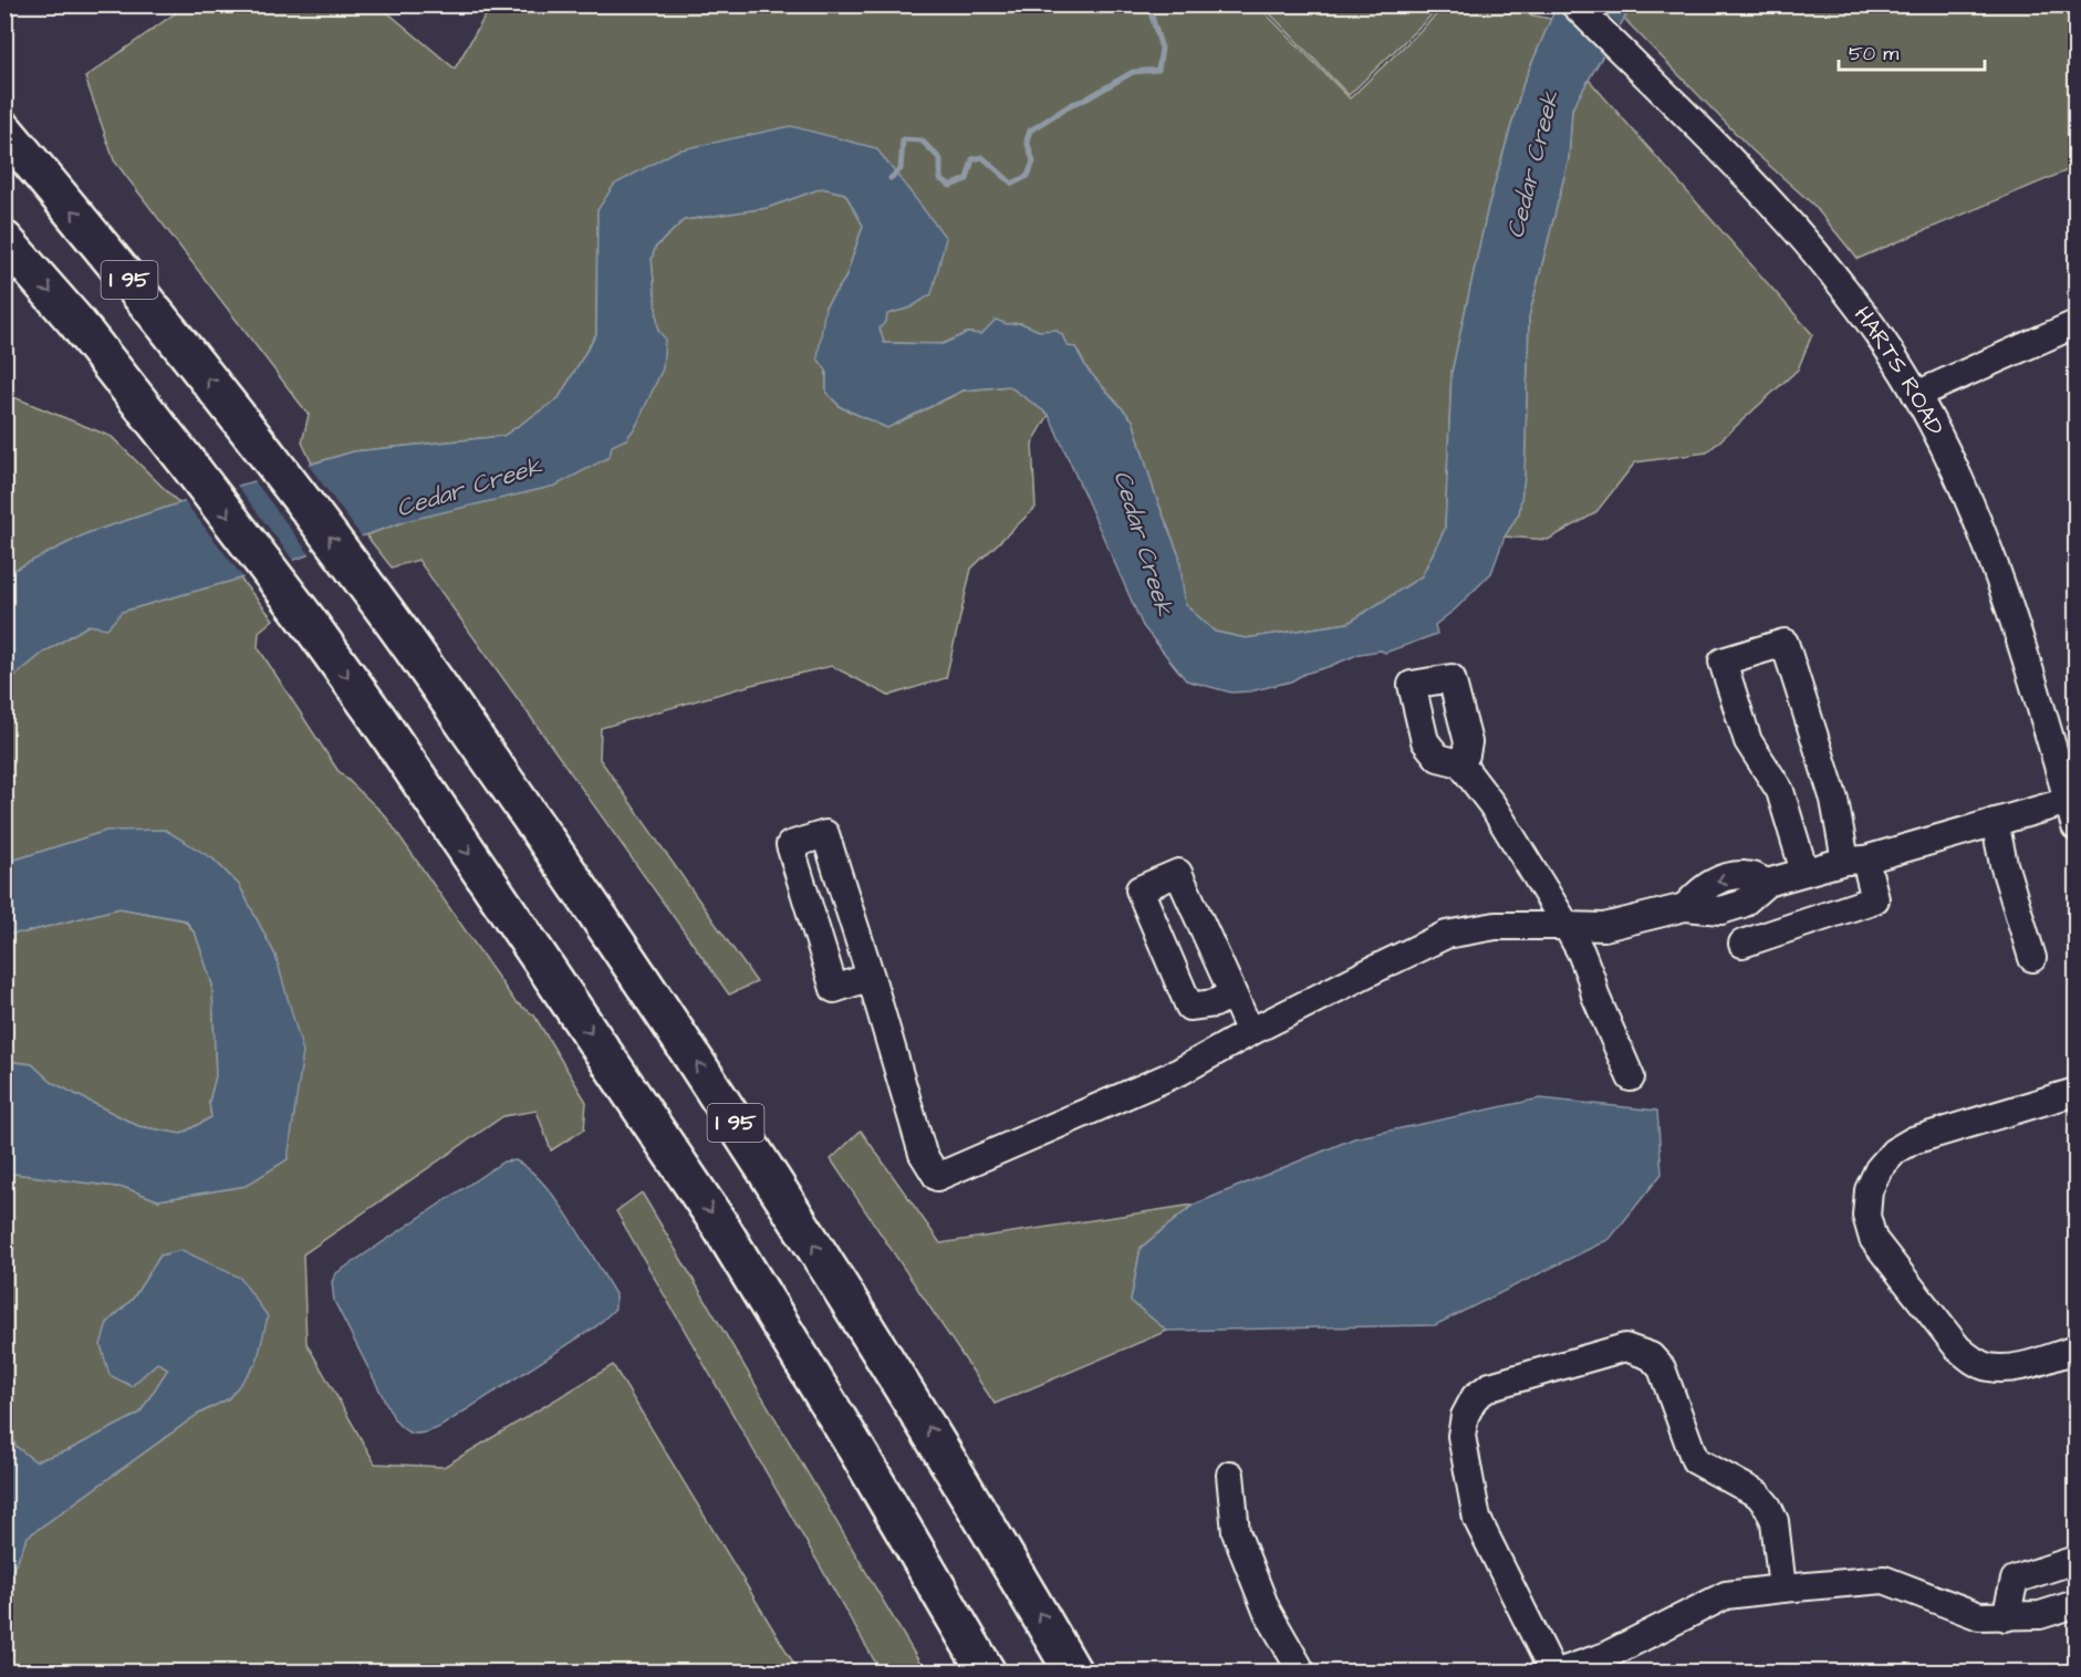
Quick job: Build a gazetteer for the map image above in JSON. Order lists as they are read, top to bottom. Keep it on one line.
{"streets":{"highway":["I 95"],"street":["HARTS ROAD"]},"water":["Cedar Creek"],"scale_bar":"50 m"}
